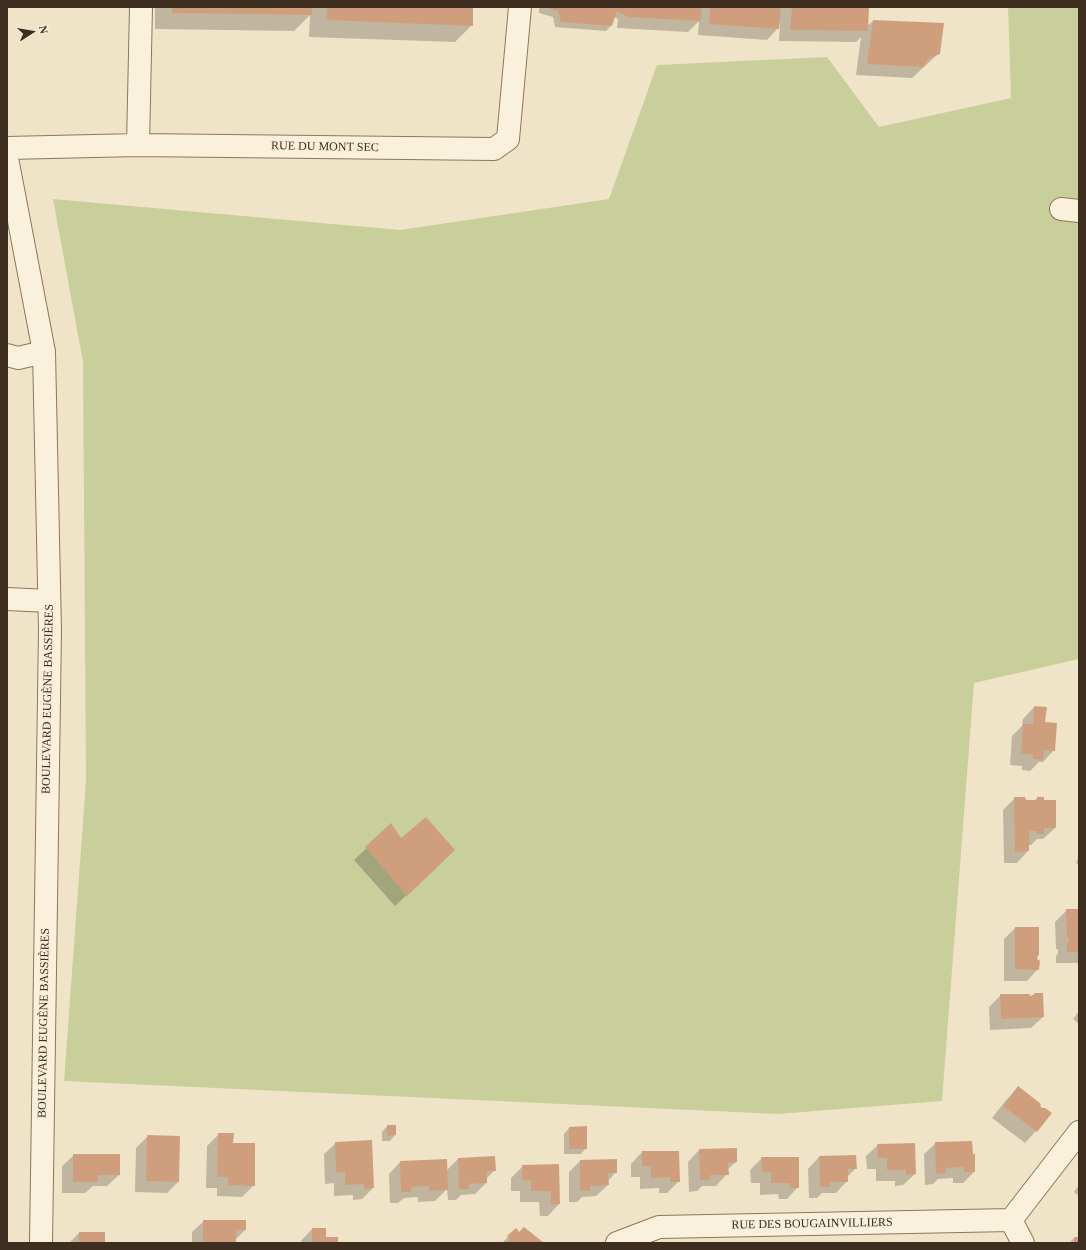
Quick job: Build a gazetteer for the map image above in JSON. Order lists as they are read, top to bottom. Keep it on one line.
{"streets":{"street":["RUE DU MONT SEC","BOULEVARD EUGÈNE BASSIÈRES","RUE DES BOUGAINVILLIERS"]},"north":"right"}
